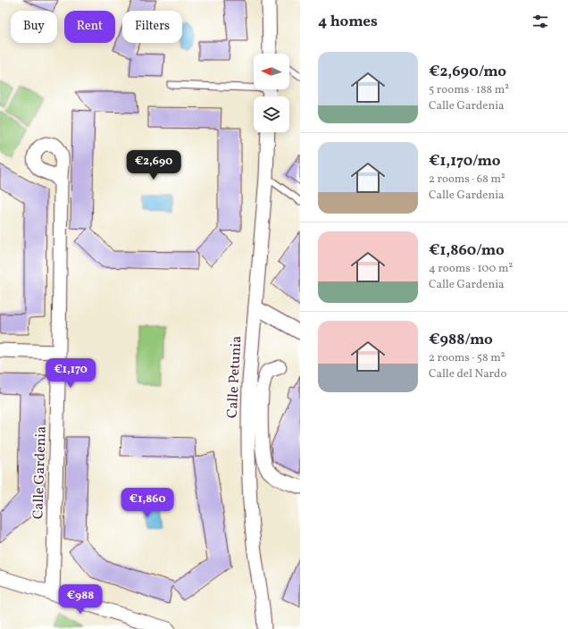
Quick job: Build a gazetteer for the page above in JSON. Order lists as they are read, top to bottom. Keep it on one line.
{"streets":{"street":["Calle Petunia","Calle Gardenia"]},"north":"left","page":{"heading":"4 homes","chip":["Buy","Rent","Filters"],"list":[{"name":"€2,690/mo","note":"5 rooms · 188 m² · Calle Gardenia"},{"name":"€1,170/mo","note":"2 rooms · 68 m² · Calle Gardenia"},{"name":"€1,860/mo","note":"4 rooms · 100 m² · Calle Gardenia"},{"name":"€988/mo","note":"2 rooms · 58 m² · Calle del Nardo"}],"price":["€2,690","€1,170","€1,860","€988"]}}
